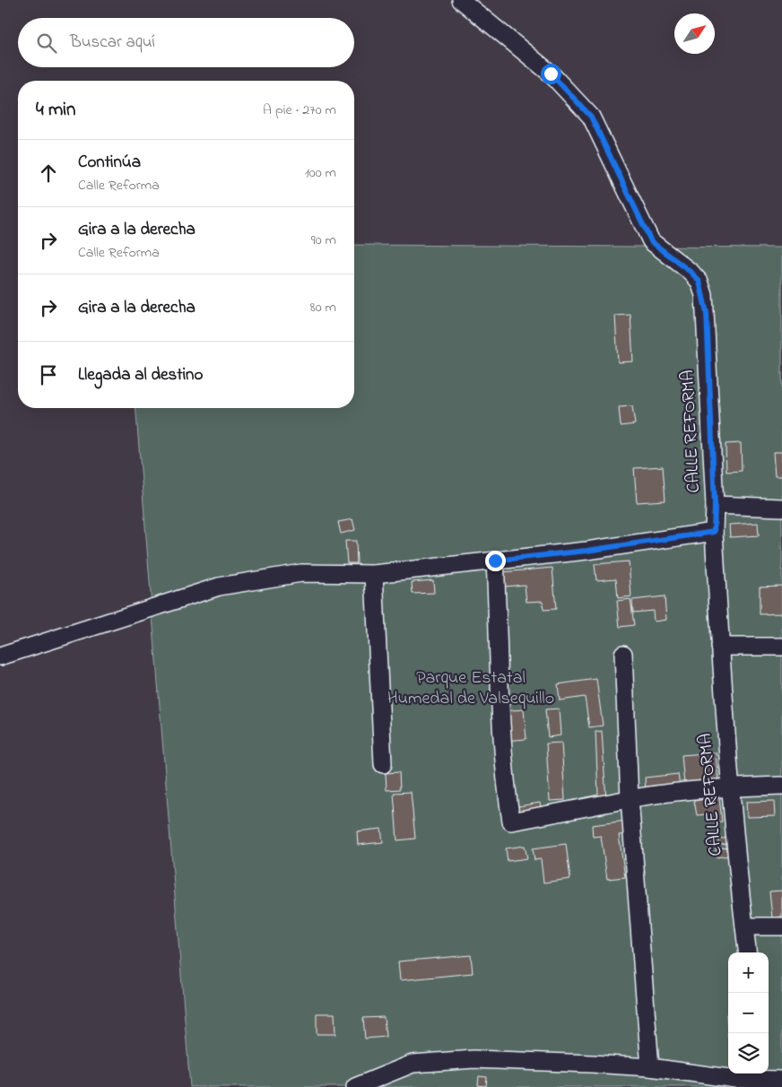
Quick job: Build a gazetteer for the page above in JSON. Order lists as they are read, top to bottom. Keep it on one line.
{"streets":{"street":["CALLE REFORMA"]},"parks":["Parque Estatal Humedal de Valsequillo"],"north":"top right","page":{"search":"Buscar aquí","heading":["4 min","A pie · 270 m"],"list":[["Continúa","Calle Reforma","100 m"],["Gira a la derecha","Calle Reforma","90 m"],["Gira a la derecha","80 m"],"Llegada al destino"],"map_buttons":["+","−"]}}
